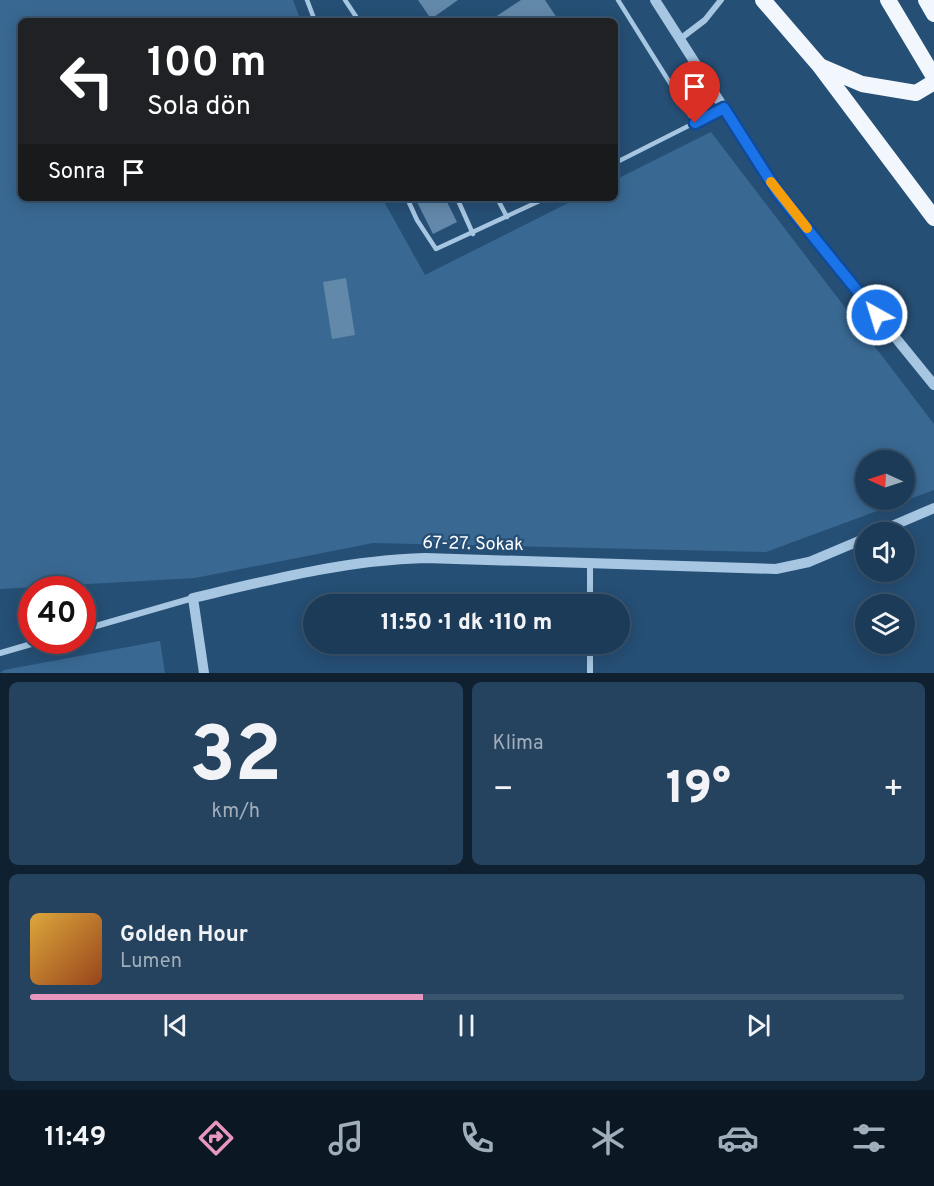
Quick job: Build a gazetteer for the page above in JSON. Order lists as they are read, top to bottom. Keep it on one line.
{"streets":{"street":["67-27. Sokak"]},"north":"left","page":{"turn":["100 m","Sola dön"],"then":"Sonra","limit":"40","trip":"11:50 · 1 dk · 110 m","tile":[["32","km/h"],"Klima"],"heat":["−","19°","+"],"song":["Golden Hour","Lumen"],"tabs":"11:49"}}
